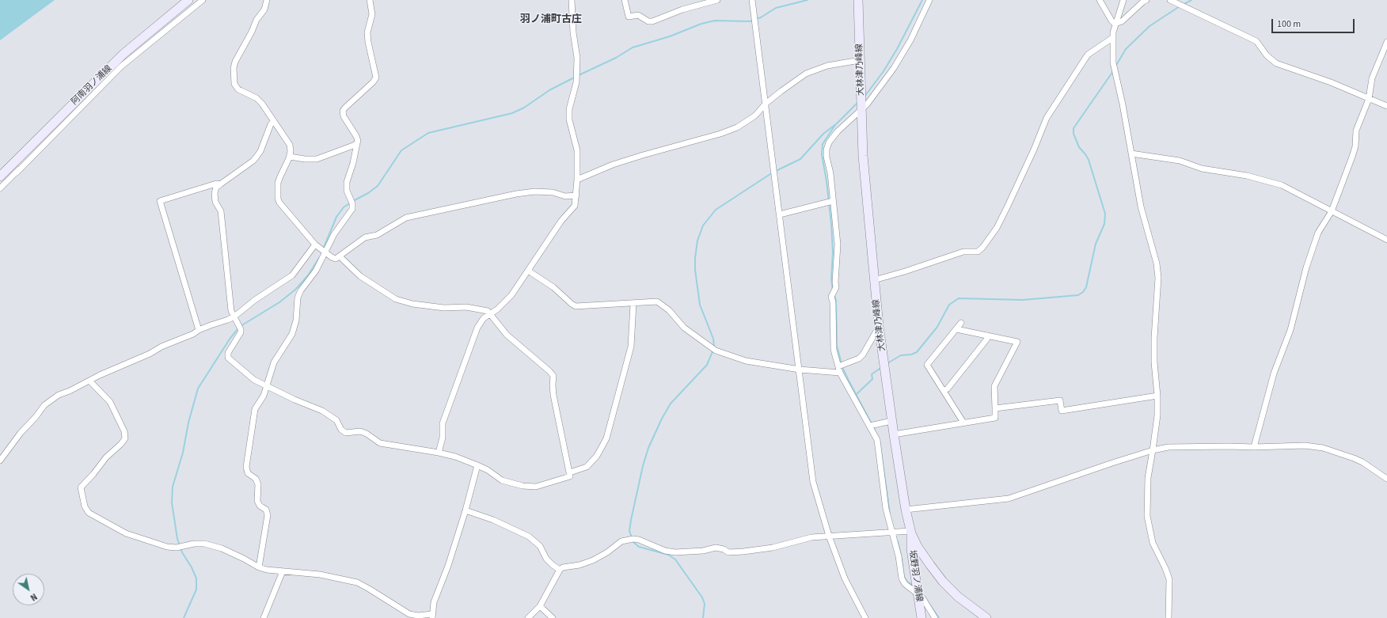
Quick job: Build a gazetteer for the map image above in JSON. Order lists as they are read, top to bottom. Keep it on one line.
{"streets":{"main road":["大林津乃峰線","阿南羽ノ浦線","坂野羽ノ浦線"]},"crossings":[["大林津乃峰線","坂野羽ノ浦線"]],"districts":["羽ノ浦町古庄"],"scale_bar":"100 m","north":"bottom right"}
